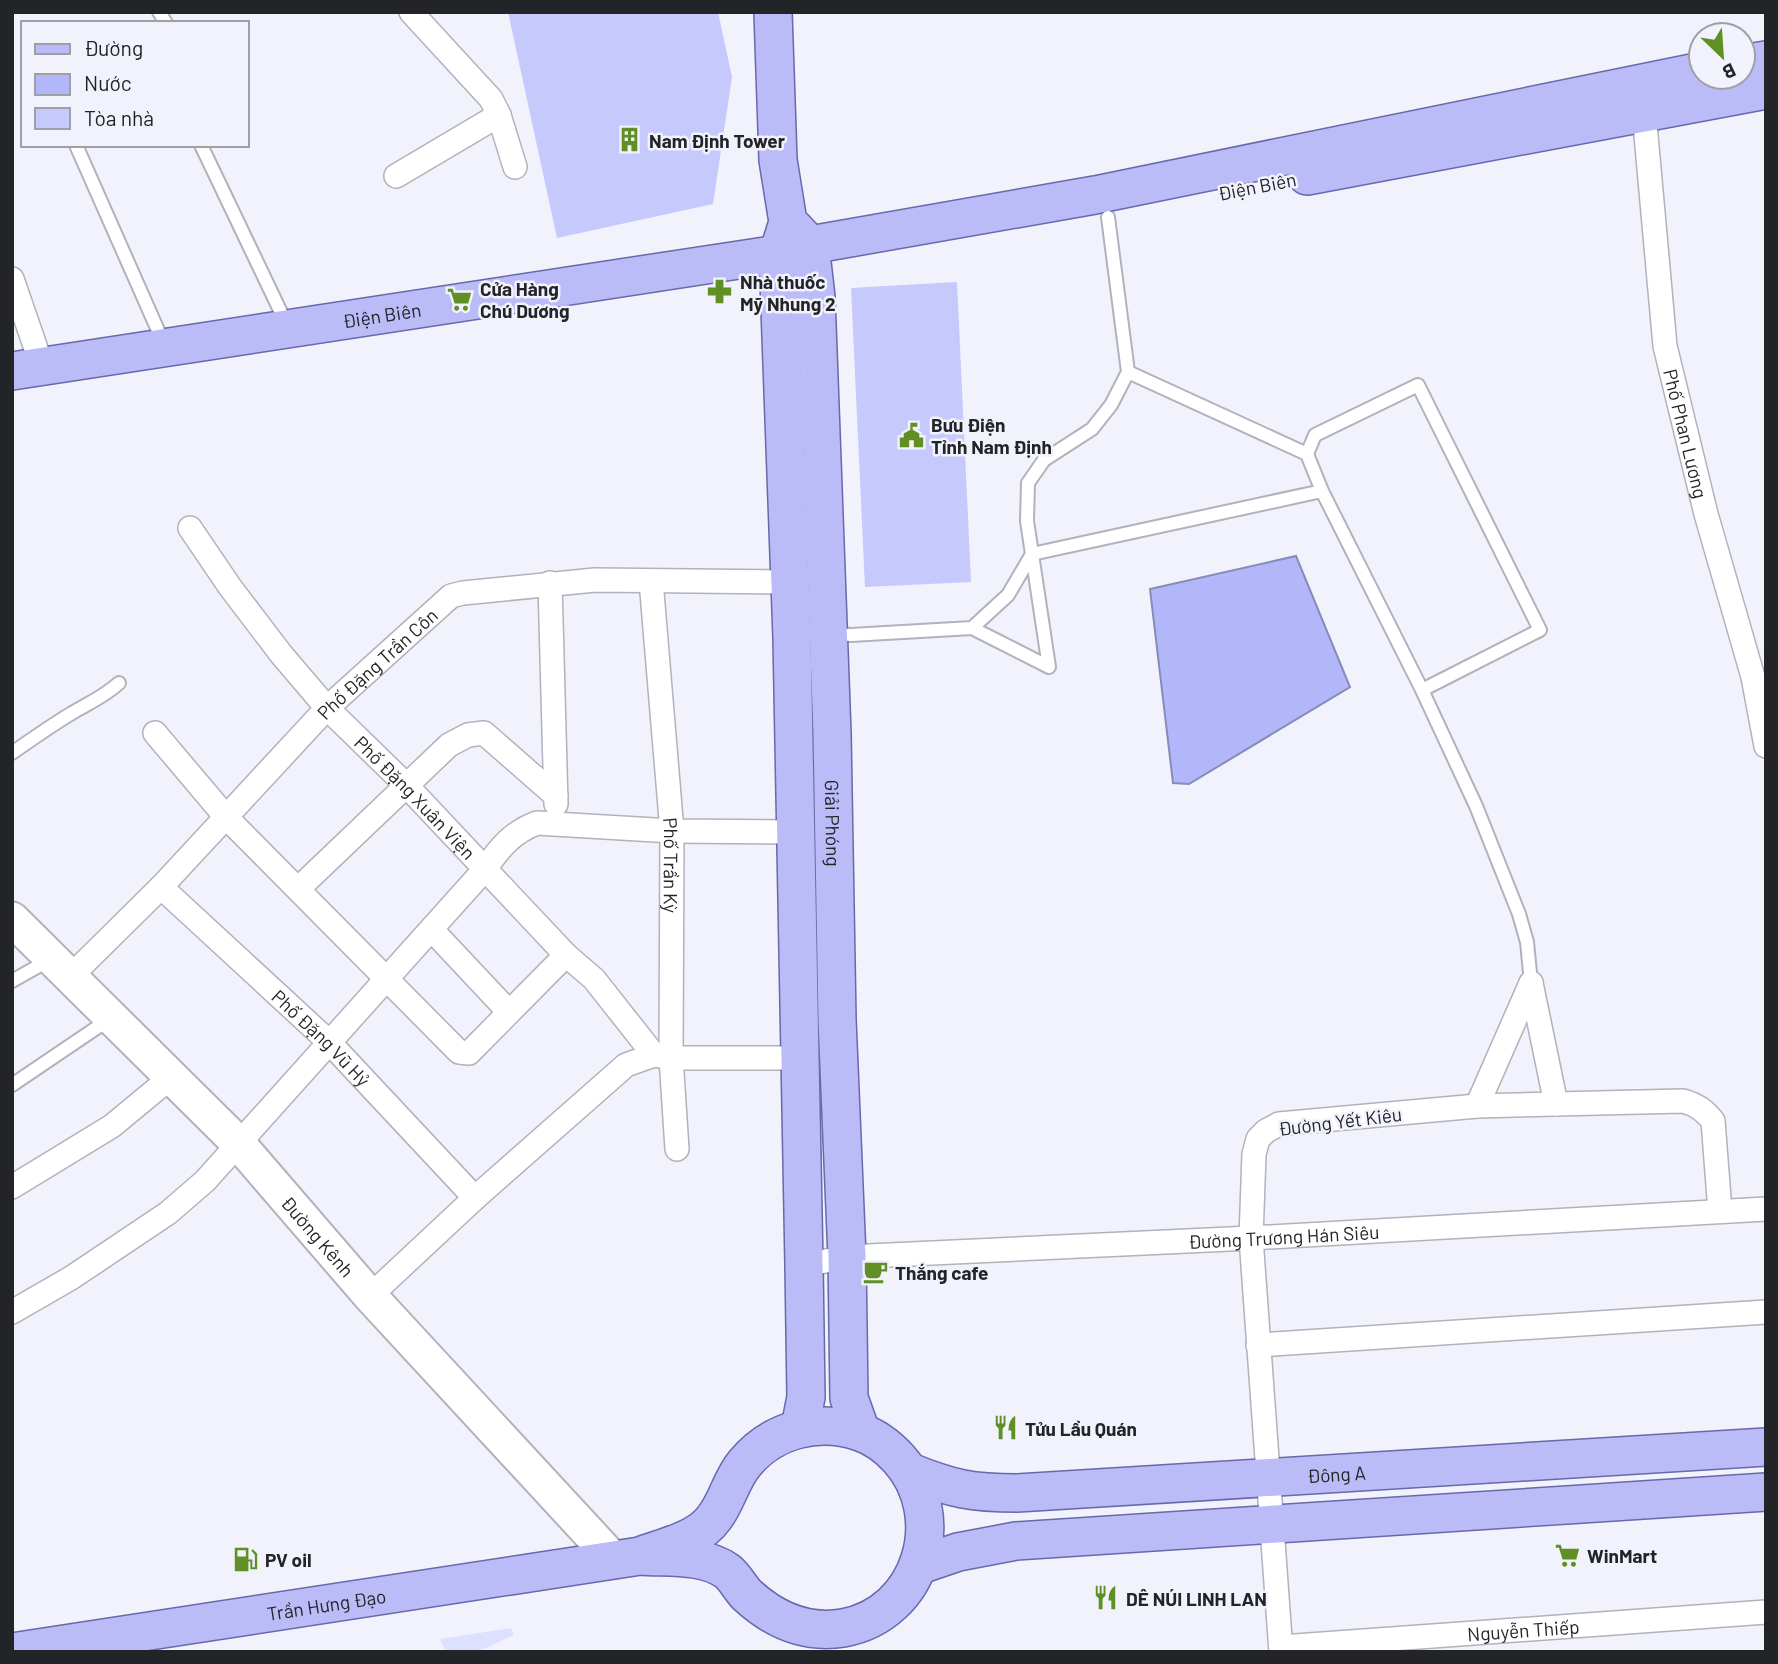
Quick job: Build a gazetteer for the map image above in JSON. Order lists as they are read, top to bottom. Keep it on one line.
{"streets":{"main road":["Điện Biên","Giải Phóng","Đông A","Trần Hưng Đạo"],"street":["Phố Phan Lương","Phố Đặng Trần Côn","Phố Đặng Xuân Viện","Phố Trần Kỳ","Phố Đặng Vũ Hỷ","Đường Yết Kiêu","Đường Kênh","Đường Trương Hán Siêu","Nguyễn Thiếp"]},"crossings":[["Điện Biên","Phố Phan Lương"],["Điện Biên","Giải Phóng"],["Phố Đặng Trần Côn","Phố Đặng Xuân Viện"],["Phố Đặng Trần Côn","Giải Phóng"],["Phố Đặng Trần Côn","Phố Trần Kỳ"],["Phố Đặng Trần Côn","Phố Đặng Vũ Hỷ"],["Phố Đặng Trần Côn","Đường Kênh"],["Phố Đặng Xuân Viện","Phố Trần Kỳ"],["Giải Phóng","Đường Trương Hán Siêu"],["Giải Phóng","Đông A"],["Đường Yết Kiêu","Đường Trương Hán Siêu"],["Đường Yết Kiêu","Đông A"],["Đường Yết Kiêu","Nguyễn Thiếp"],["Đường Kênh","Trần Hưng Đạo"]],"places":{"building":["Nam Định Tower"],"pharmacy":["Nhà thuốc Mỹ Nhung 2"],"supermarket":["Cửa Hàng Chú Dương","WinMart"],"public building":["Bưu Điện Tỉnh Nam Định"],"cafe":["Thắng cafe"],"restaurant":["Tửu Lầu Quán","DÊ NÚI LINH LAN"],"fuel station":["PV oil"]},"legend":["Đường","Nước","Tòa nhà"],"north":"bottom right"}
